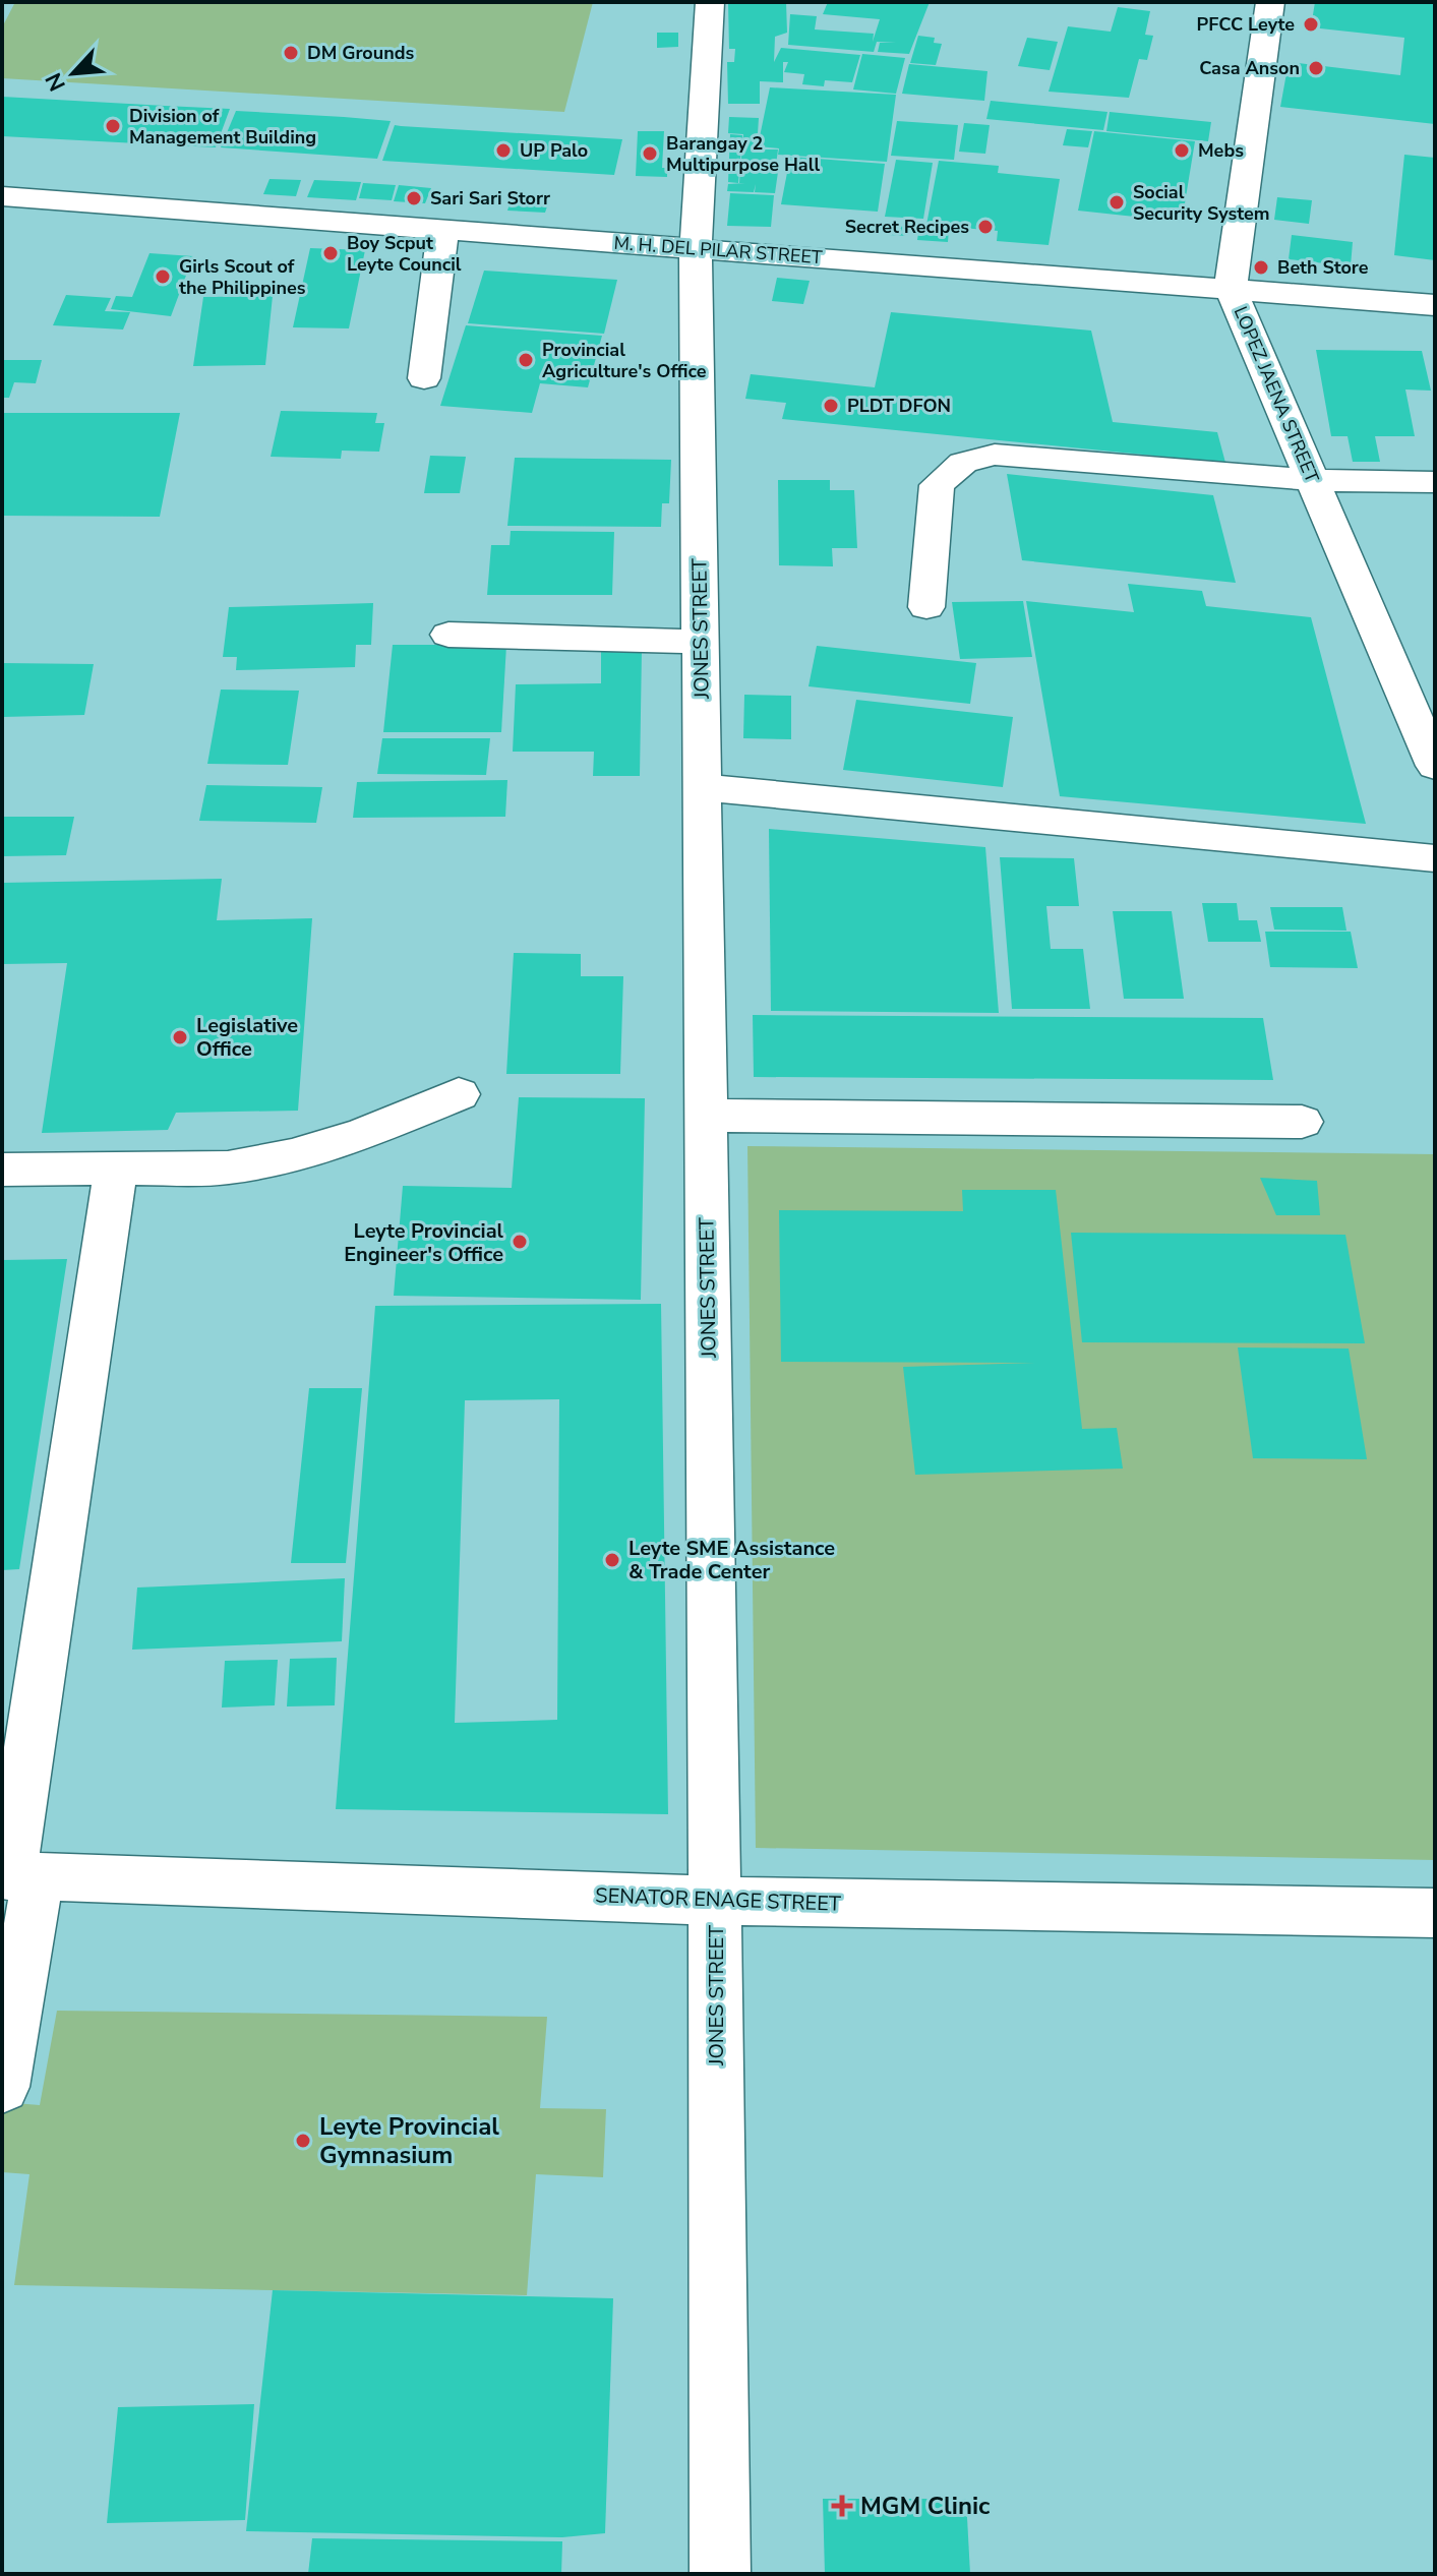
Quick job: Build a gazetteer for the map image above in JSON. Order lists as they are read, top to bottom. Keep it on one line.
{"streets":{"street":["M. H. DEL PILAR STREET","LOPEZ JAENA STREET","JONES STREET","SENATOR ENAGE STREET"]},"crossings":[["M. H. DEL PILAR STREET","LOPEZ JAENA STREET"],["M. H. DEL PILAR STREET","JONES STREET"],["JONES STREET","SENATOR ENAGE STREET"]],"places":{"other":["PFCC Leyte","DM Grounds","Casa Anson","Division of Management Building","UP Palo","Mebs","Barangay 2 Multipurpose Hall","Sari Sari Storr","Social Security System","Secret Recipes","Boy Scput Leyte Council","Beth Store","Girls Scout of the Philippines","Provincial Agriculture's Office","PLDT DFON","Legislative Office","Leyte Provincial Engineer's Office","Leyte SME Assistance & Trade Center","Leyte Provincial Gymnasium"],"health":["MGM Clinic"]},"north":"bottom left"}
